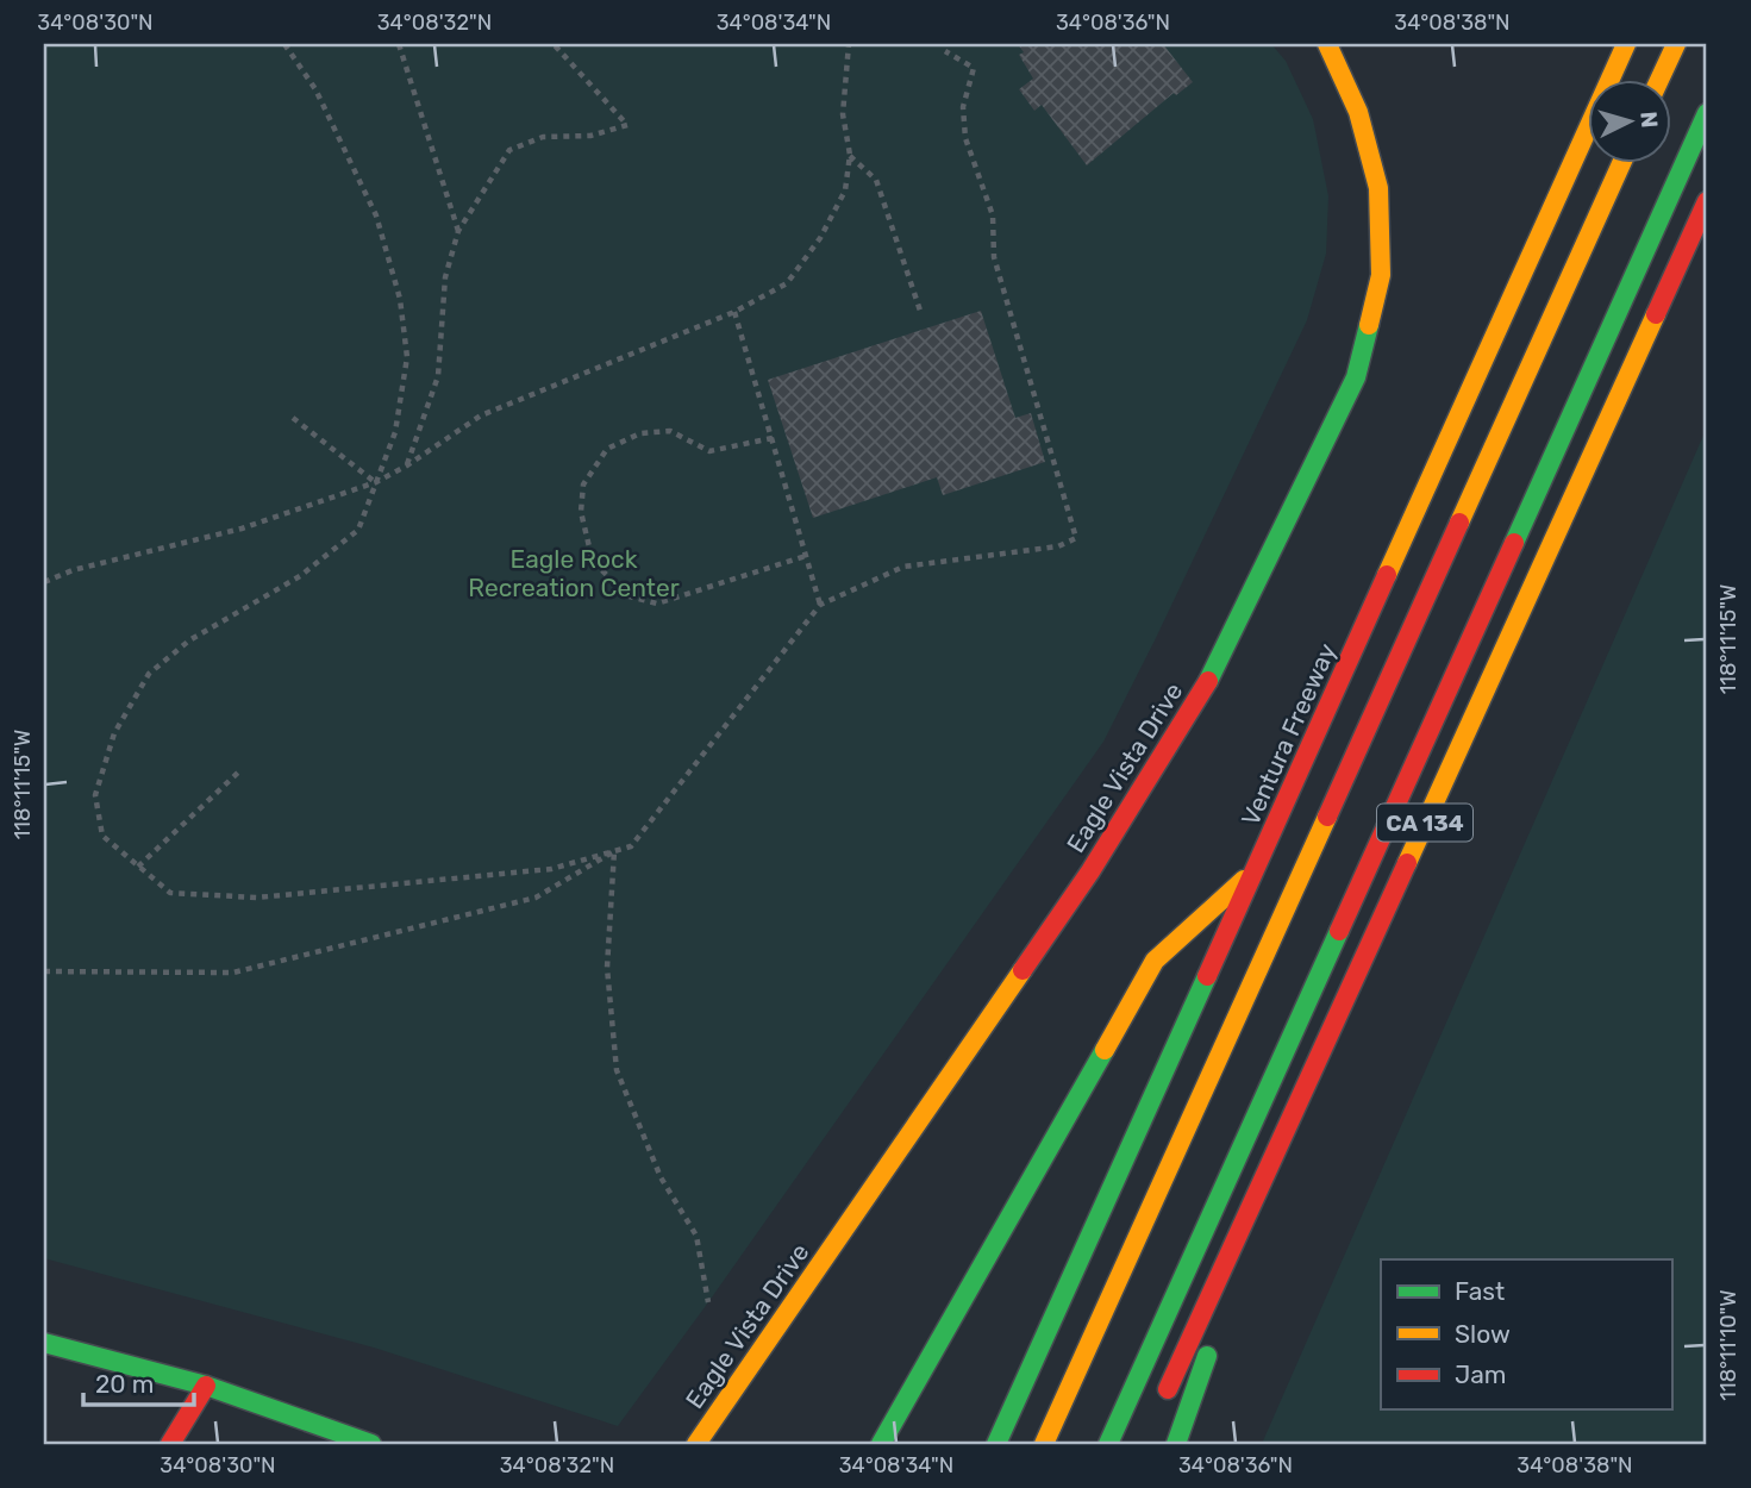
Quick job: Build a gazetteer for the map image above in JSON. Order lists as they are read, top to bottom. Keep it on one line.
{"streets":{"main road":["Ventura Freeway","Eagle Vista Drive","CA 134"]},"parks":["Eagle Rock Recreation Center"],"legend":["Fast","Slow","Jam"],"scale_bar":"20 m","north":"right","coordinates":["34°08'30\"N","34°08'32\"N","34°08'34\"N","34°08'36\"N","34°08'38\"N","118°11'15\"W","118°11'10\"W"]}
